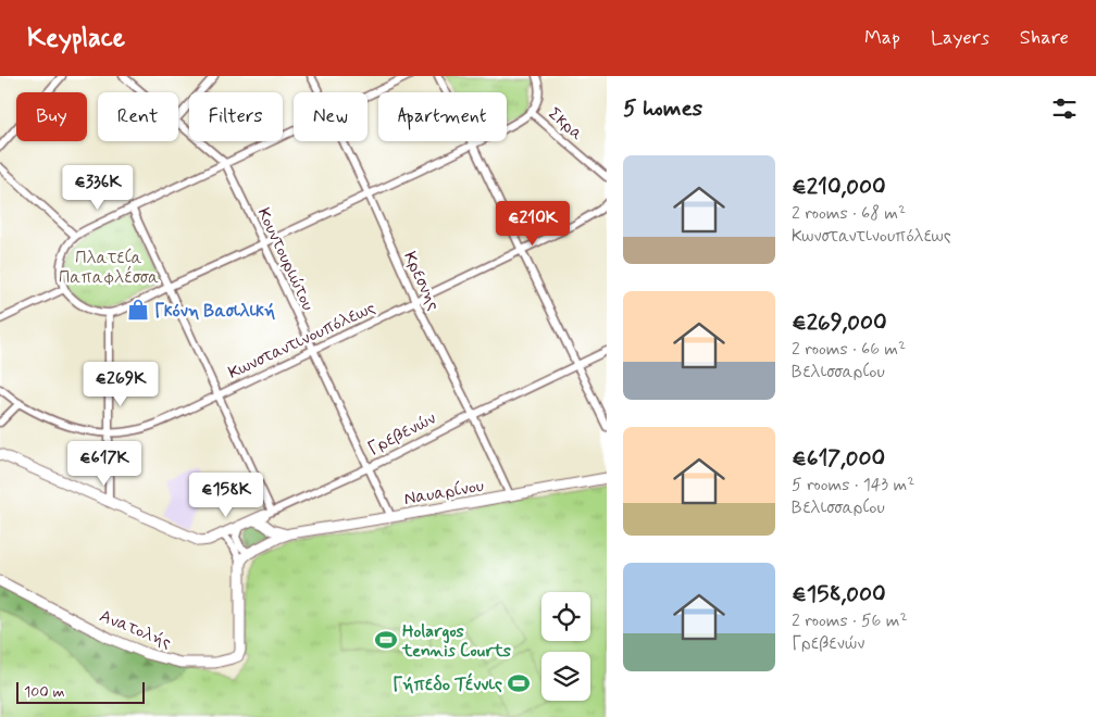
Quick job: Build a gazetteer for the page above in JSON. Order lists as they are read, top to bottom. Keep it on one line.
{"streets":{"street":["Σκρα","Κουντουριώτου","Κρεσνης","Κωνσταντινουπόλεως","Γρεβενών","Ναυαρίνου","Ανατολής"]},"crossings":[["Κουντουριώτου","Κωνσταντινουπόλεως"],["Κουντουριώτου","Γρεβενών"],["Κουντουριώτου","Ναυαρίνου"],["Κρεσνης","Κωνσταντινουπόλεως"],["Κρεσνης","Γρεβενών"],["Κρεσνης","Ναυαρίνου"],["Γρεβενών","Ανατολής"],["Ναυαρίνου","Ανατολής"]],"parks":["Πλατεία Παπαφλέσσα"],"places":{"shop":["Γκόνη Βασιλική"],"sports":["Holargos tennis Courts","Γήπεδο Τέννις"]},"scale_bar":"100 m","page":{"header":"Keyplace","nav":["Map","Layers","Share"],"heading":"5 homes","chip":["Buy","Rent","Filters","New","Apartment"],"list":[{"name":"€210,000","note":"2 rooms · 68 m² · Κωνσταντινουπόλεως"},{"name":"€269,000","note":"2 rooms · 66 m² · Βελισσαρίου"},{"name":"€617,000","note":"5 rooms · 143 m² · Βελισσαρίου"},{"name":"€158,000","note":"2 rooms · 56 m² · Γρεβενών"}],"price":["€336K","€210K","€269K","€617K","€158K"],"scale":"100 m"}}
